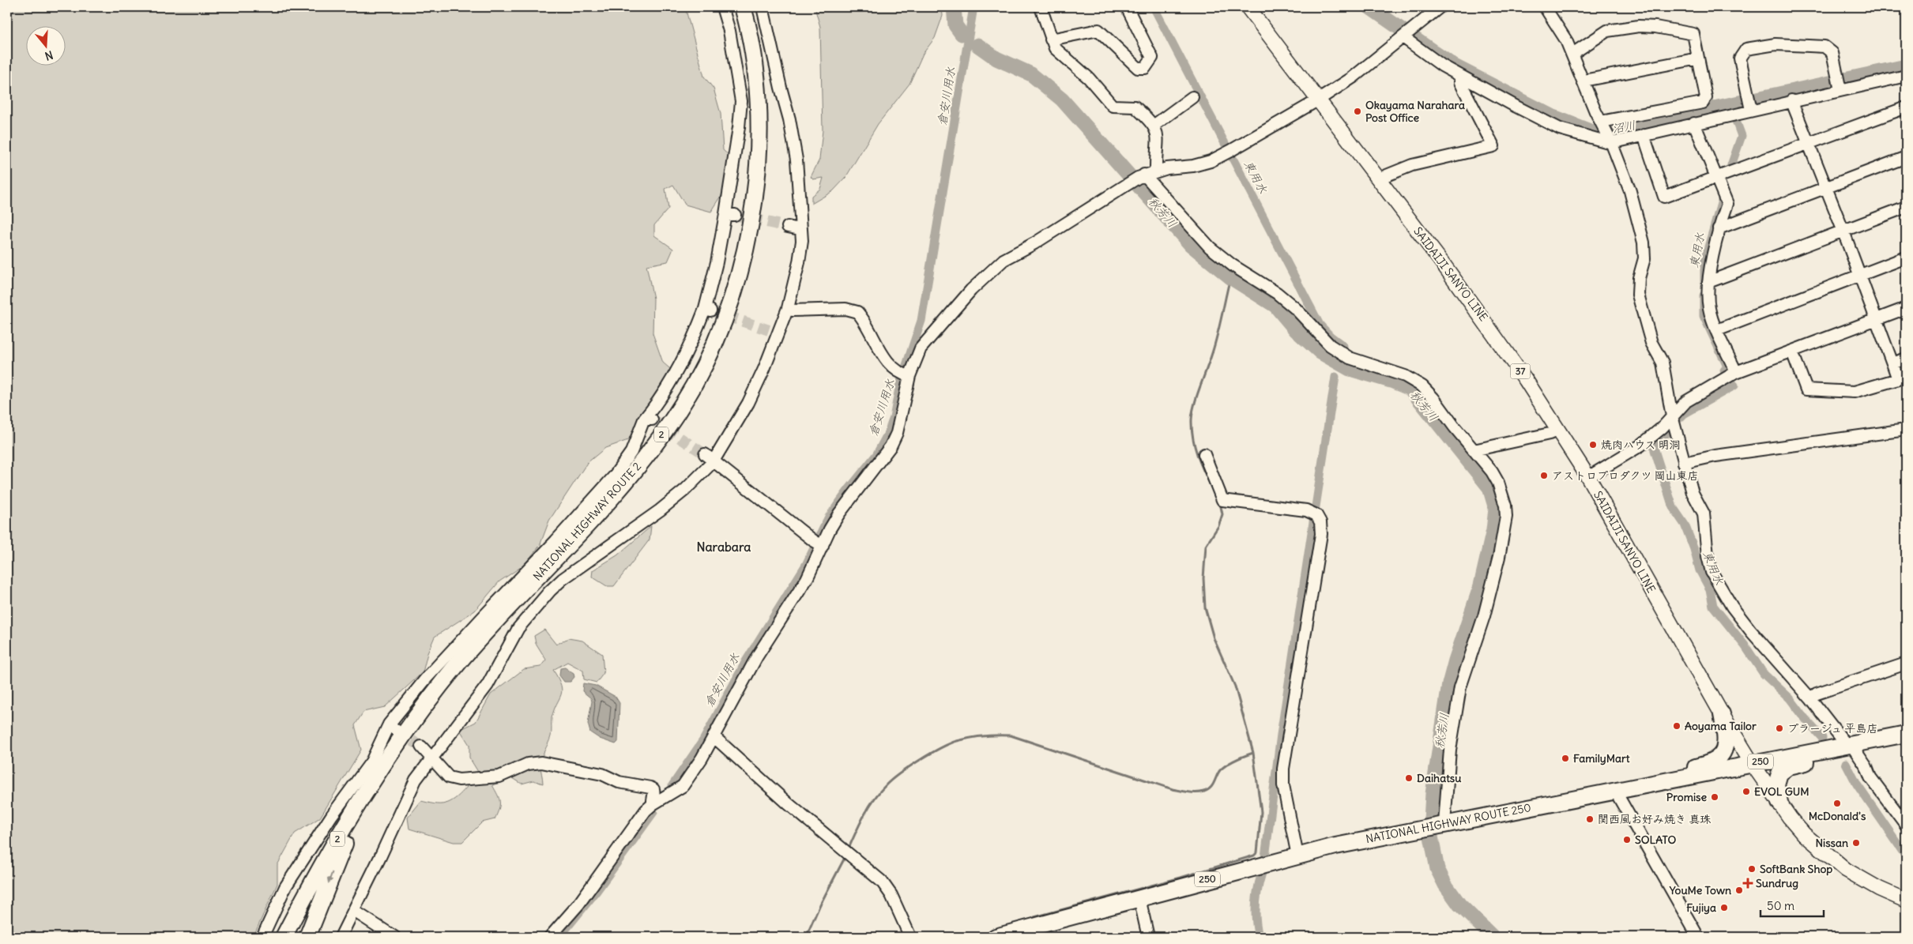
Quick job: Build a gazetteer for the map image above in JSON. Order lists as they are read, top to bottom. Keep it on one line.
{"streets":{"highway":["2","NATIONAL HIGHWAY ROUTE 2","250","NATIONAL HIGHWAY ROUTE 250"],"main road":["SAIDAIJI SANYO LINE","37"]},"crossings":[["SAIDAIJI SANYO LINE","250"],["SAIDAIJI SANYO LINE","NATIONAL HIGHWAY ROUTE 250"],["250","NATIONAL HIGHWAY ROUTE 250"]],"districts":["Narabara"],"water":["倉安川用水","沼川","東用水","秋芳川"],"places":{"other":["Okayama Narahara Post Office","焼肉ハウス 明洞","アストロプロダクツ 岡山東店","Aoyama Tailor","プラージュ 平島店","FamilyMart","Daihatsu","EVOL GUM","Promise","McDonald's","関西風お好み焼き 真珠","SOLATO","Nissan","SoftBank Shop","YouMe Town","Fujiya"],"health":["Sundrug"]},"scale_bar":"50 m","north":"bottom"}
